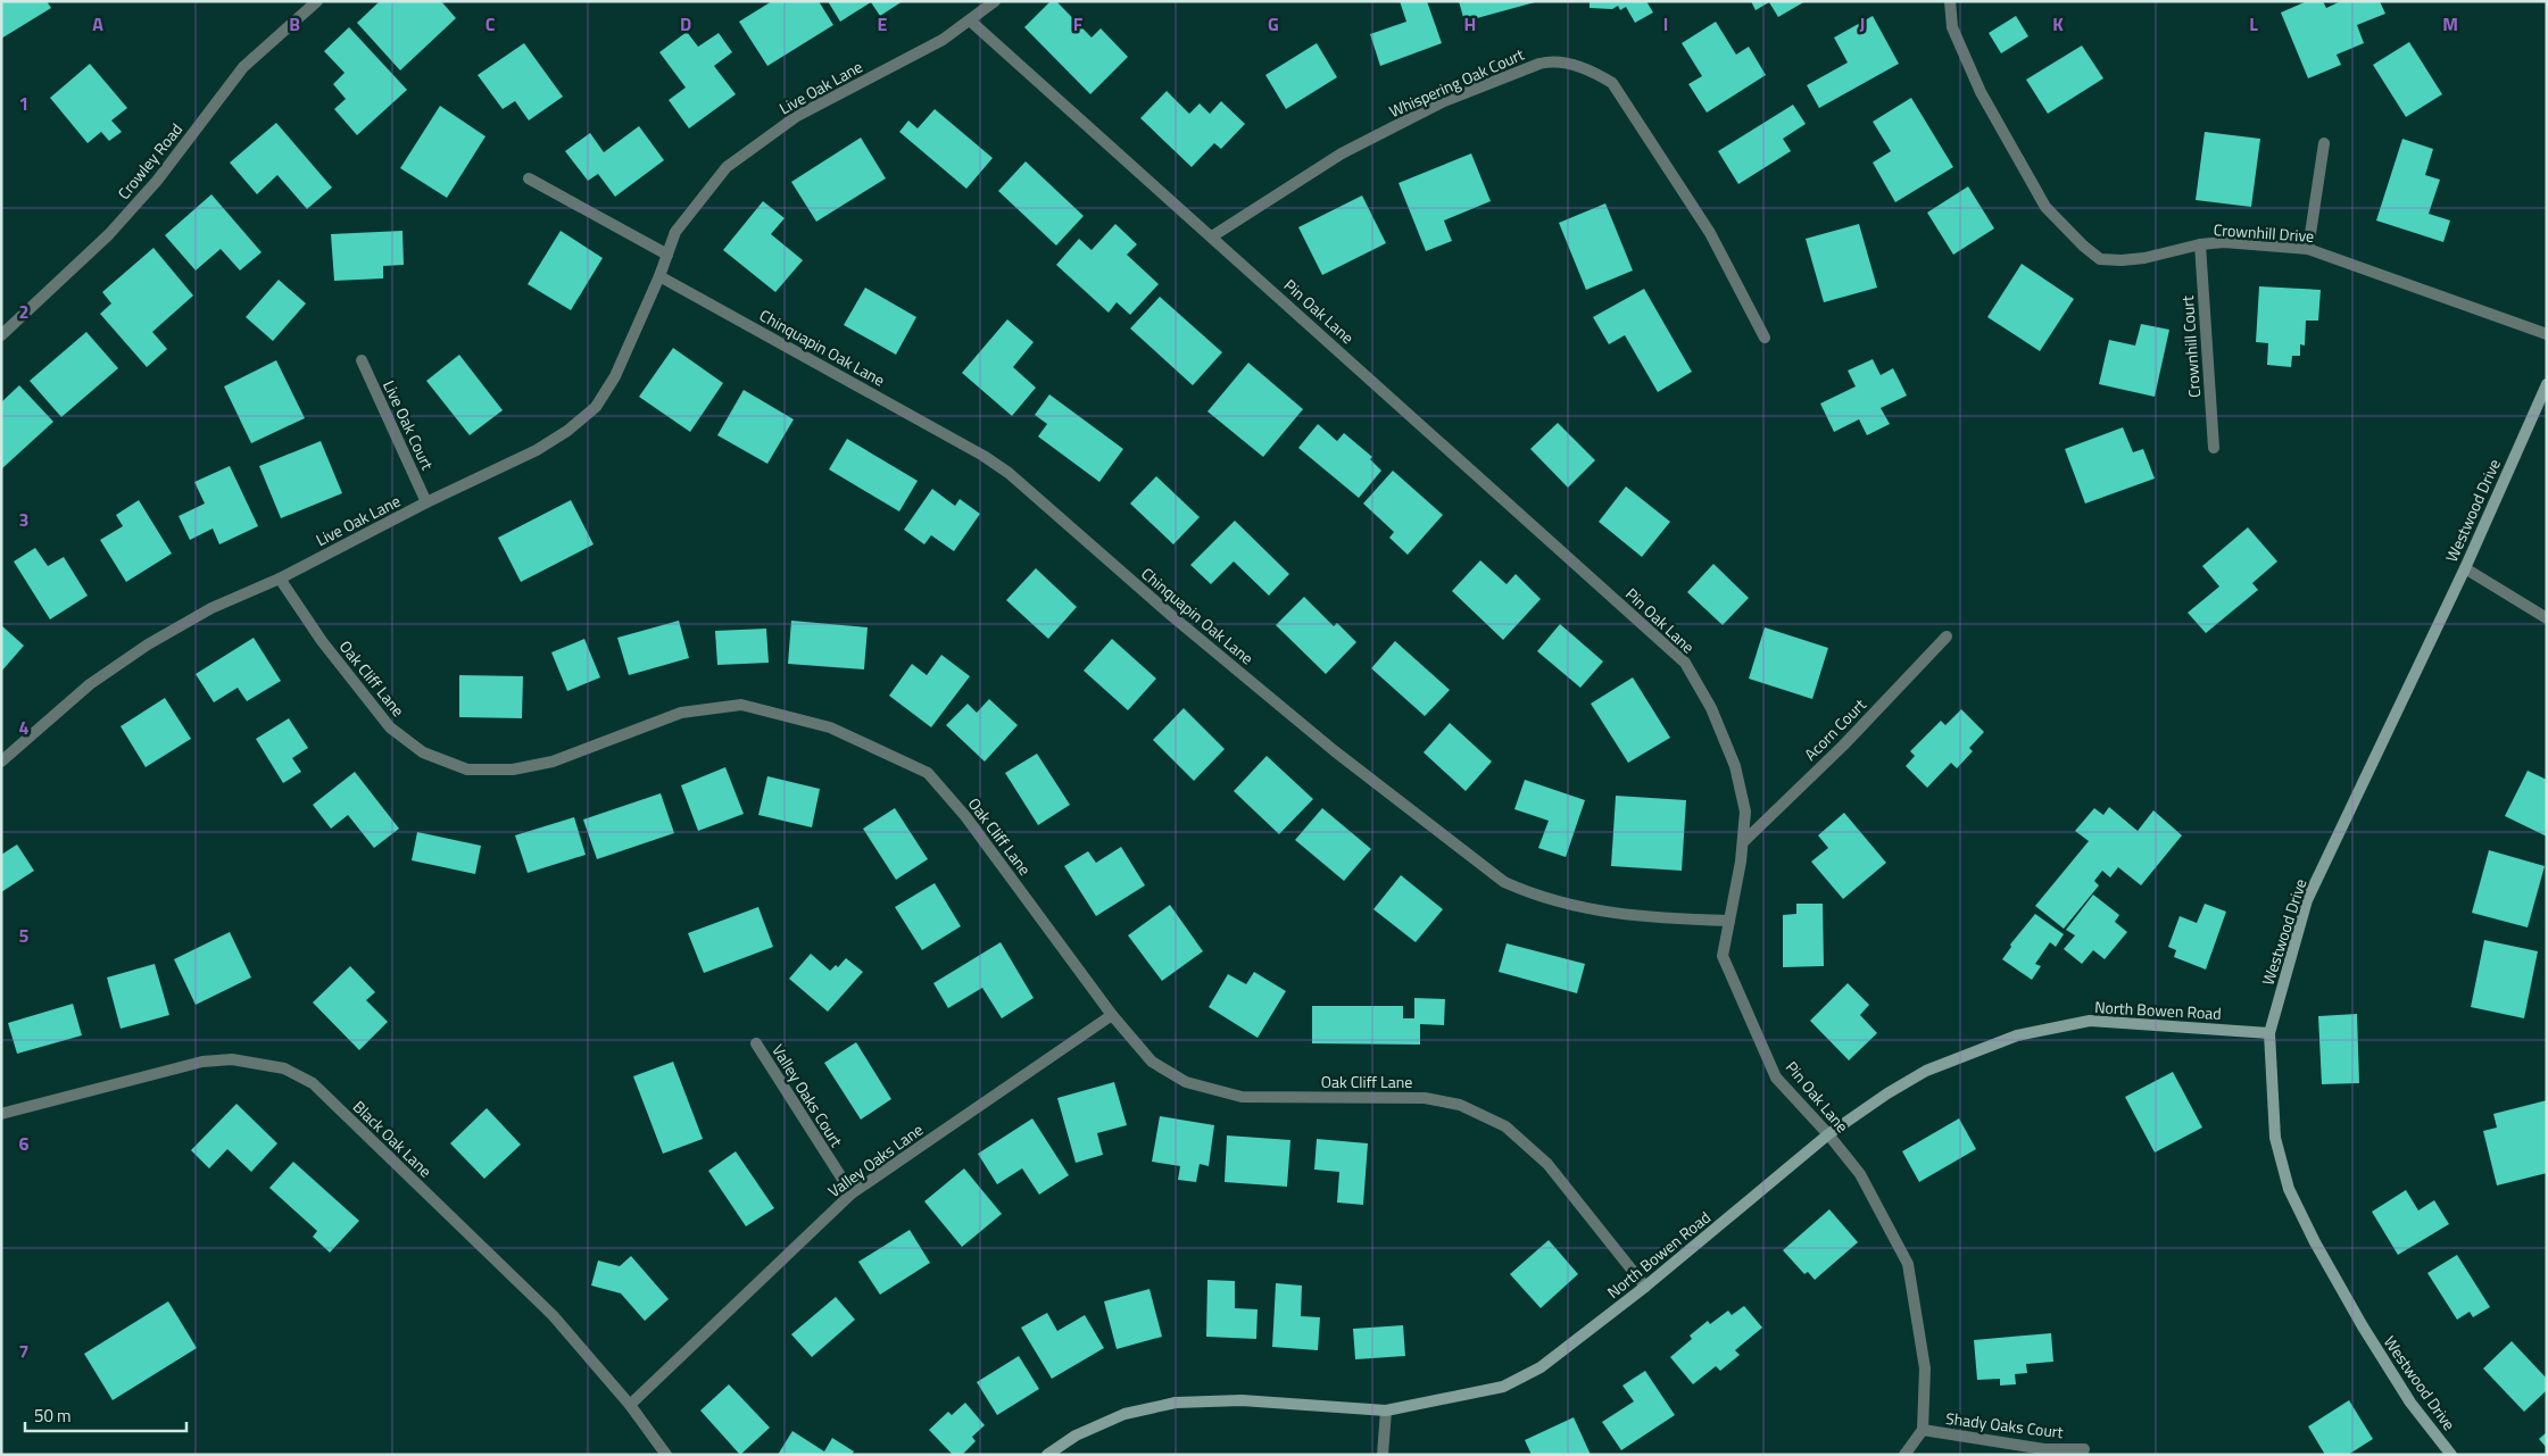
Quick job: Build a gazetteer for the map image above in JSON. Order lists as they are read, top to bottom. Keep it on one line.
{"streets":{"street":["Whispering Oak Court","Live Oak Lane","Crowley Road","Crownhill Drive","Pin Oak Lane","Crownhill Court","Chinquapin Oak Lane","Live Oak Court","Westwood Drive","Oak Cliff Lane","Acorn Court","North Bowen Road","Valley Oaks Court","Black Oak Lane","Valley Oaks Lane","Shady Oaks Court"]},"crossings":[["Whispering Oak Court","Pin Oak Lane"],["Live Oak Lane","Pin Oak Lane"],["Live Oak Lane","Chinquapin Oak Lane"],["Live Oak Lane","Live Oak Court"],["Live Oak Lane","Oak Cliff Lane"],["Crownhill Drive","Crownhill Court"],["Pin Oak Lane","Chinquapin Oak Lane"],["Pin Oak Lane","Acorn Court"],["Pin Oak Lane","North Bowen Road"],["Pin Oak Lane","Shady Oaks Court"],["Westwood Drive","North Bowen Road"],["Oak Cliff Lane","North Bowen Road"],["Oak Cliff Lane","Valley Oaks Lane"],["Valley Oaks Court","Valley Oaks Lane"],["Black Oak Lane","Valley Oaks Lane"]],"scale_bar":"50 m","grid":{"columns":["A","B","C","D","E","F","G","H","I","J","K","L","M"],"rows":["1","2","3","4","5","6","7"]}}
